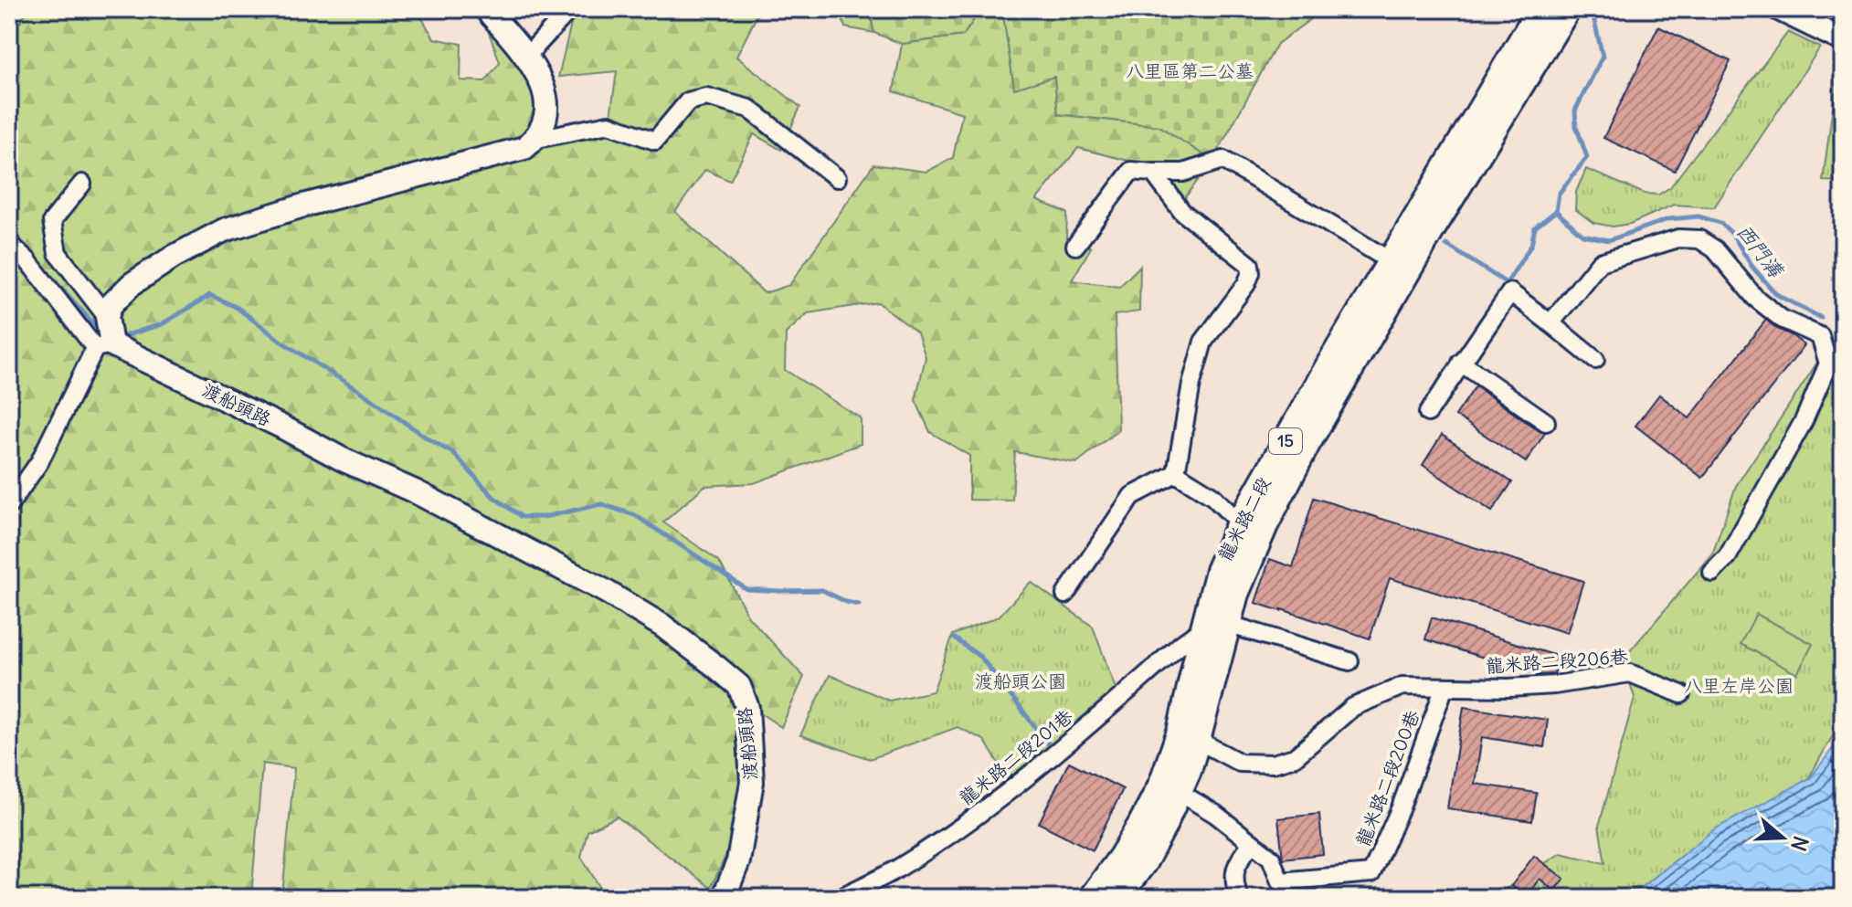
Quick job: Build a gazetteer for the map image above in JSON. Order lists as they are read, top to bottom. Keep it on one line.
{"streets":{"main road":["15","龍米路二段"],"street":["渡船頭路","龍米路二段206巷","龍米路二段201巷","龍米路二段200巷"]},"crossings":[["龍米路二段","龍米路二段206巷"],["龍米路二段","龍米路二段201巷"],["龍米路二段","龍米路二段200巷"],["龍米路二段206巷","龍米路二段200巷"]],"water":["西門溝"],"parks":["八里區第二公墓","渡船頭公園","八里左岸公園"],"north":"right"}
